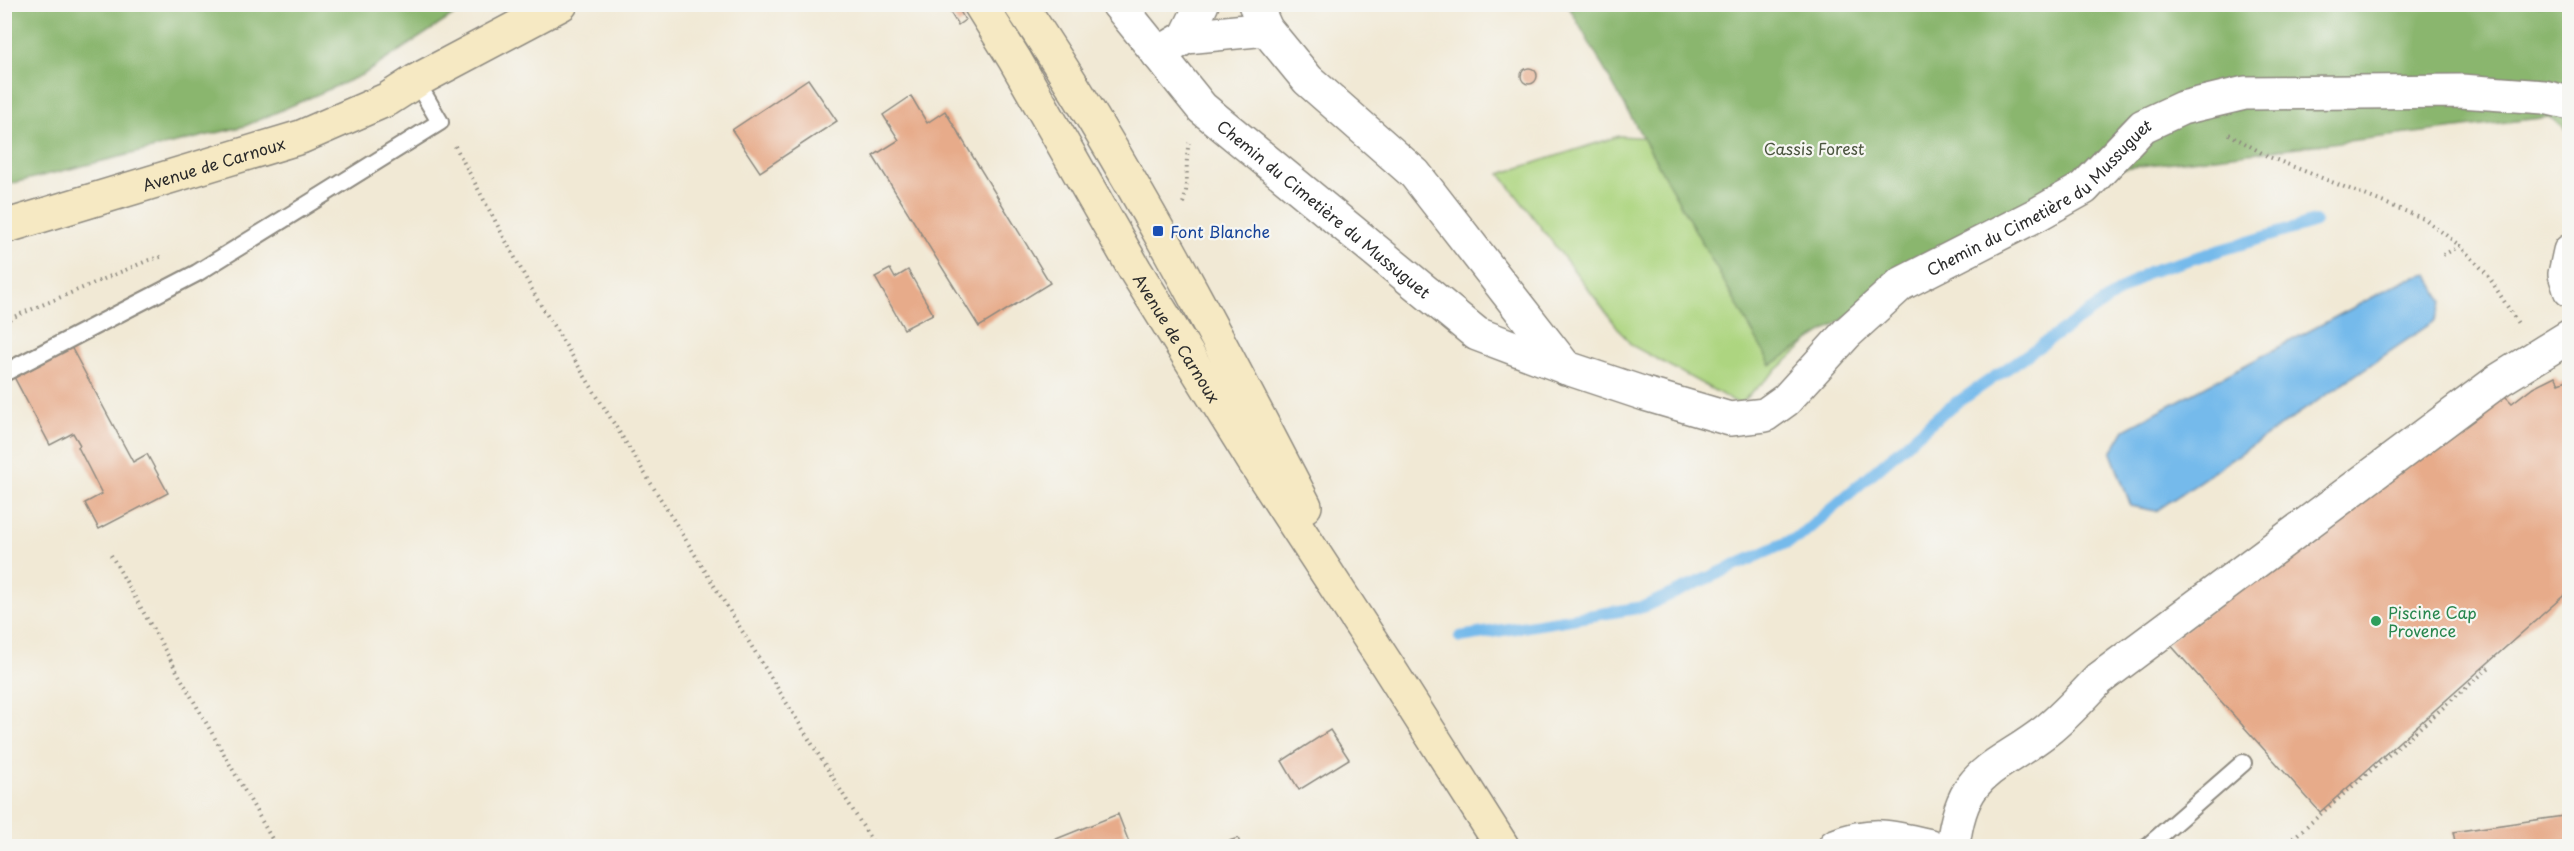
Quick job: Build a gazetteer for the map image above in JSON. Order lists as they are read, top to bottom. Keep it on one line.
{"streets":{"main road":["Avenue de Carnoux"],"street":["Chemin du Cimetière du Mussuguet"]},"parks":["Cassis Forest"],"places":{"transit":["Font Blanche"],"other":["Piscine Cap Provence"]}}
